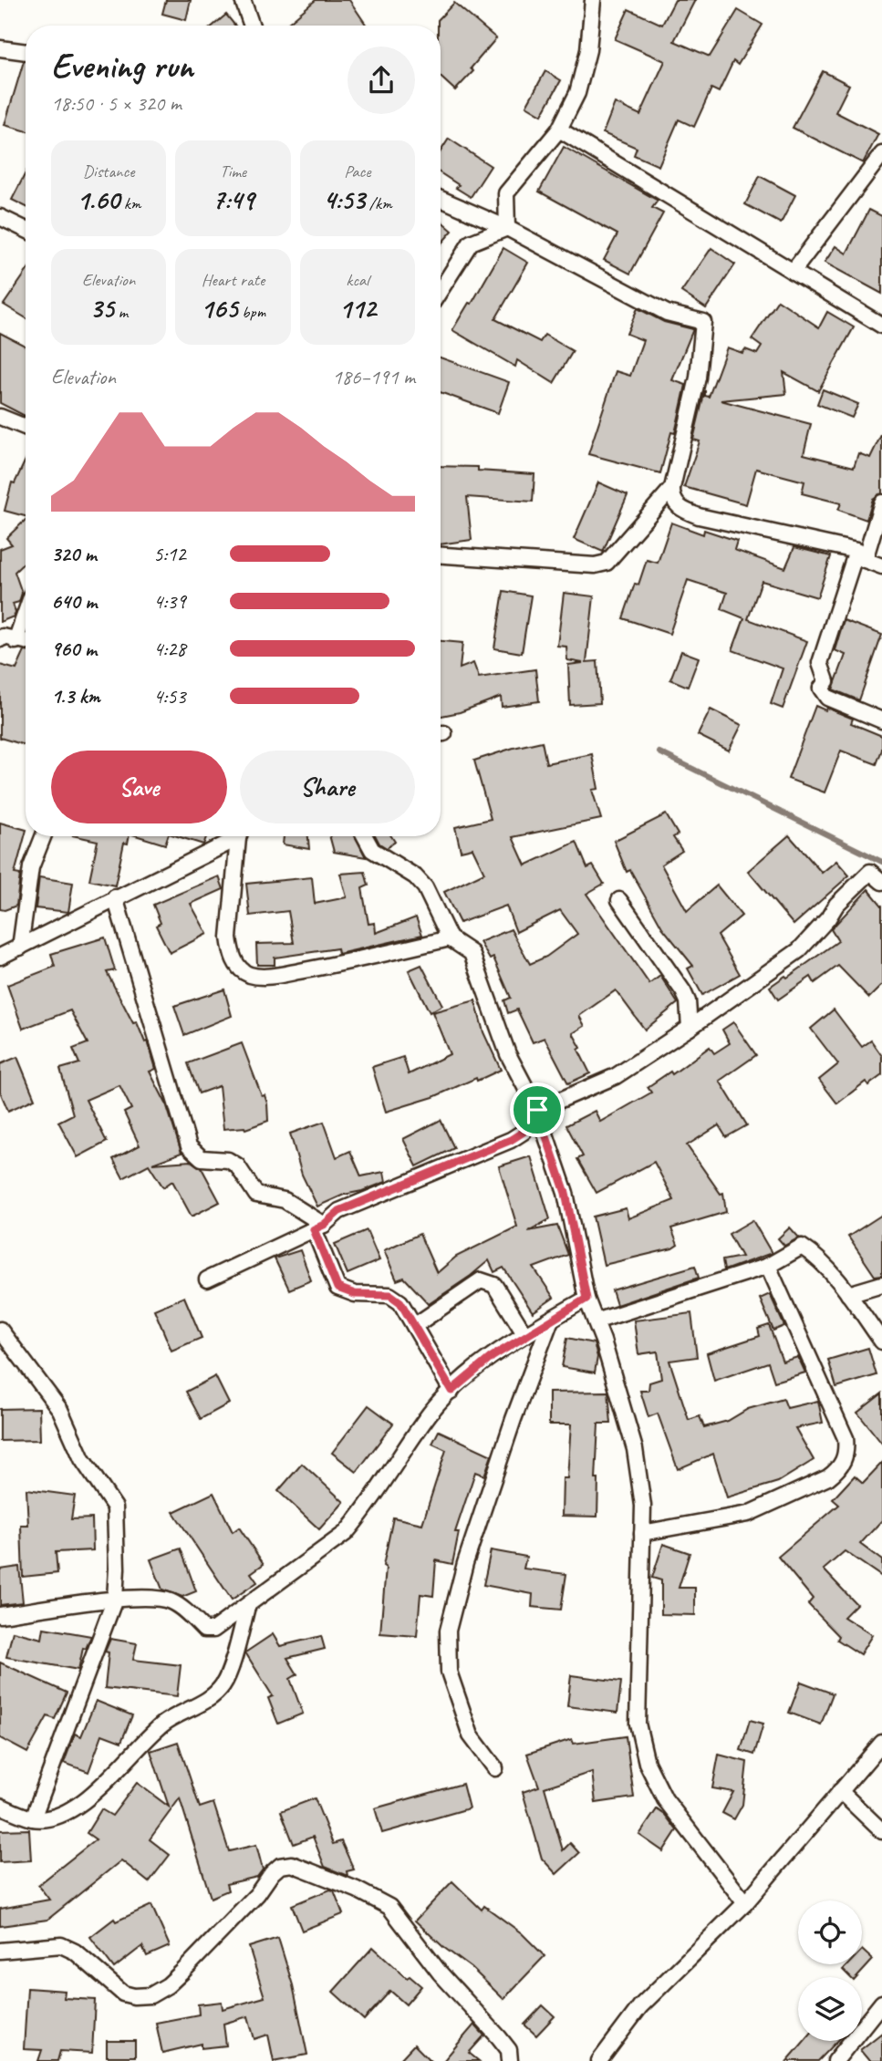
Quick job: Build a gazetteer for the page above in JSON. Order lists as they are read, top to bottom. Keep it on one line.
{"page":{"heading":["Evening run","18:50 · 5 × 320 m"],"stats":[["Distance","1.60 km"],["Time","7:49"],["Pace","4:53 /km"],["Elevation","35 m"],["Heart rate","165 bpm"],["kcal","112"]],"chart":["Elevation","186–191 m"],"list":[{"name":"320 m","note":"5:12"},{"name":"640 m","note":"4:39"},{"name":"960 m","note":"4:28"},{"name":"1.3 km","note":"4:53"}],"buttons":["Save","Share"]}}
